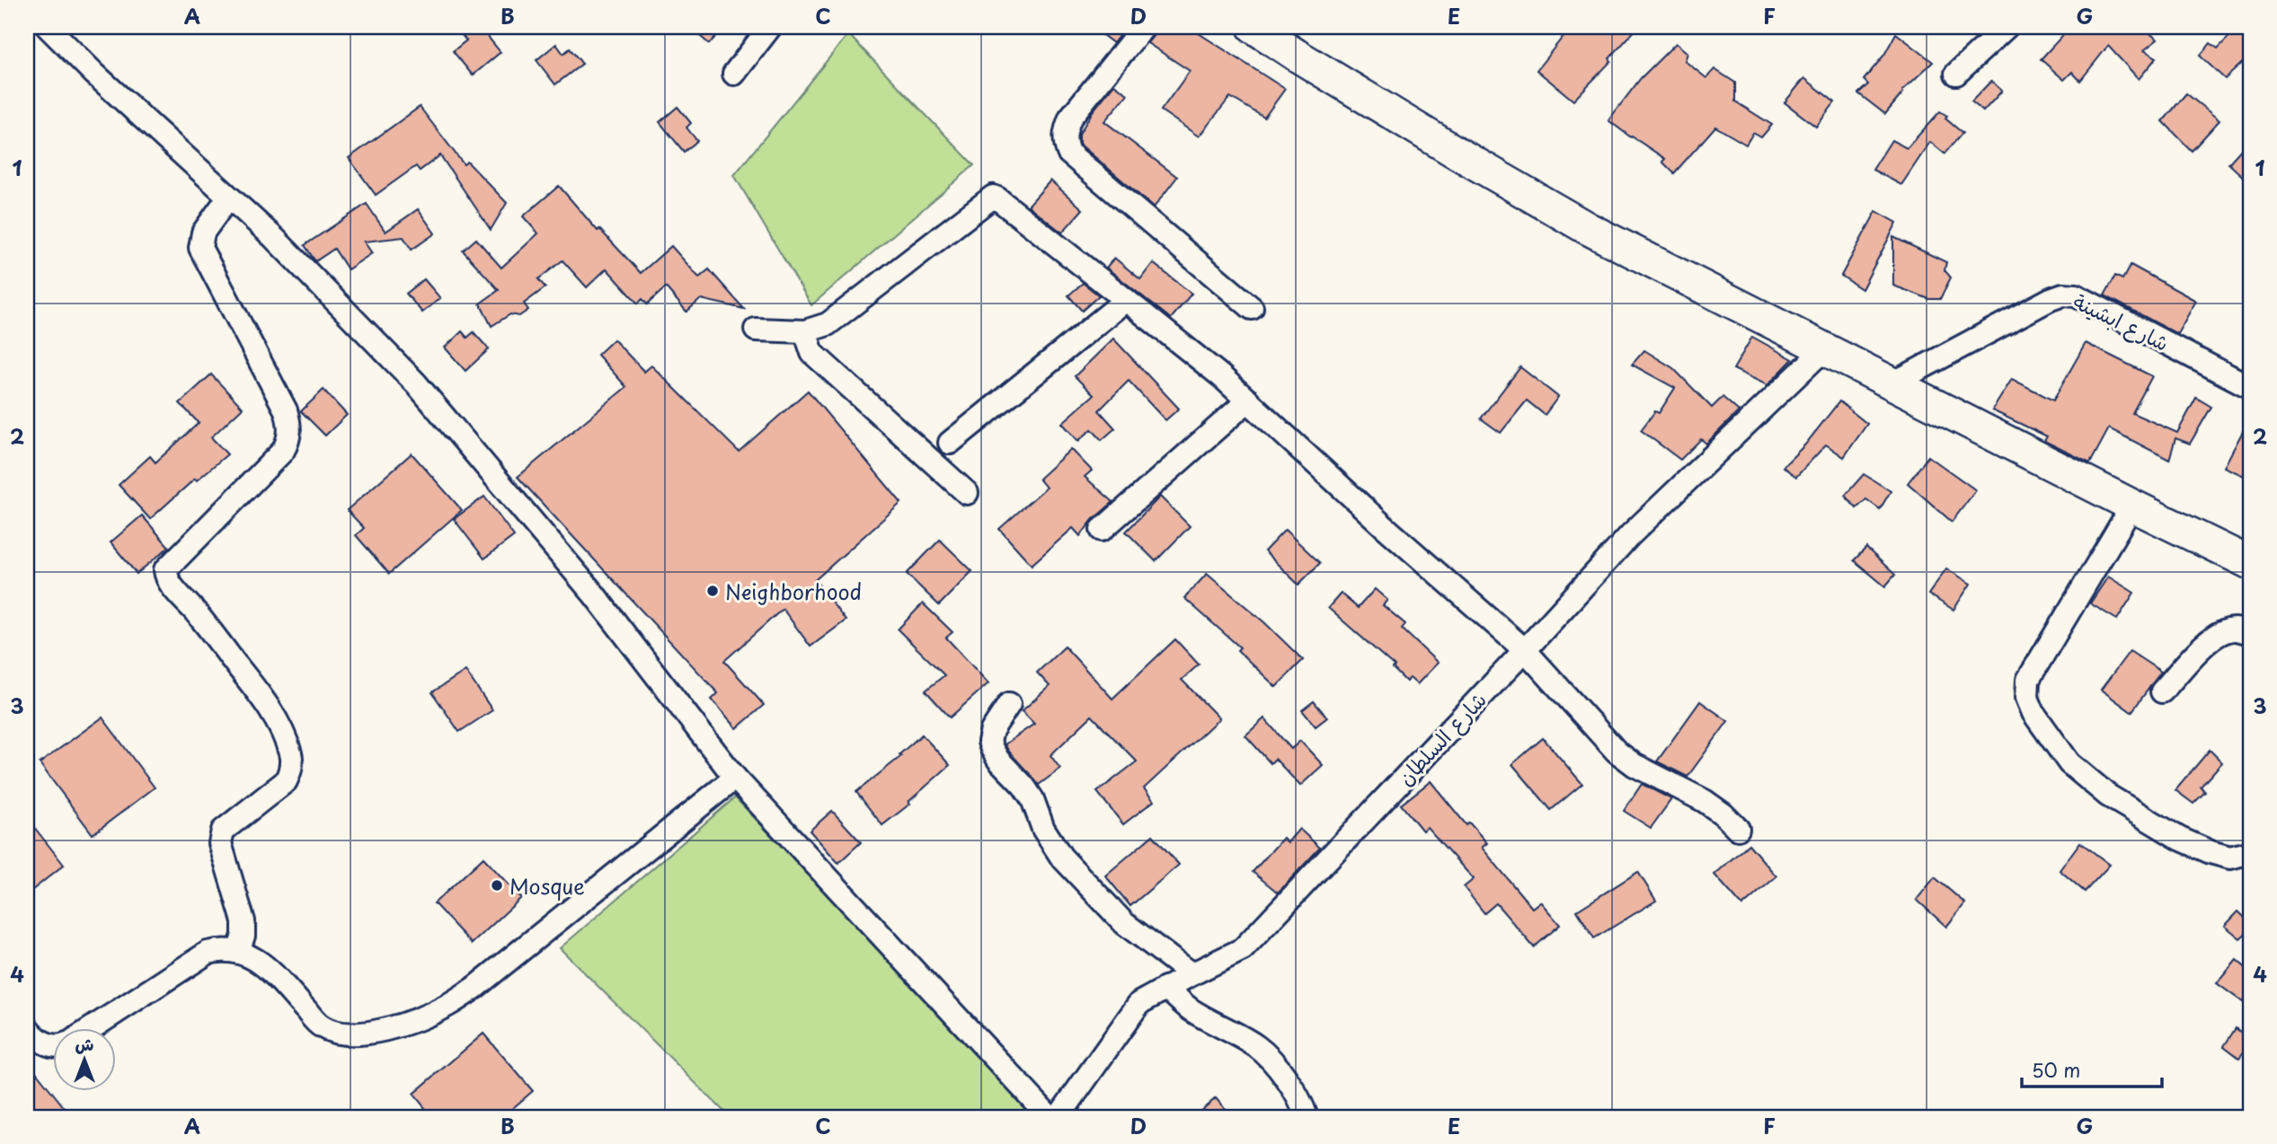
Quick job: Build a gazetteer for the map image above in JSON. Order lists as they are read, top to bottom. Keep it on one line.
{"streets":{"street":["شارع ابشينة","شارع السلطان"]},"places":["Neighborhood","Mosque"],"scale_bar":"50 m","north":"top","grid":{"columns":["A","B","C","D","E","F","G"],"rows":["1","2","3","4"]}}
